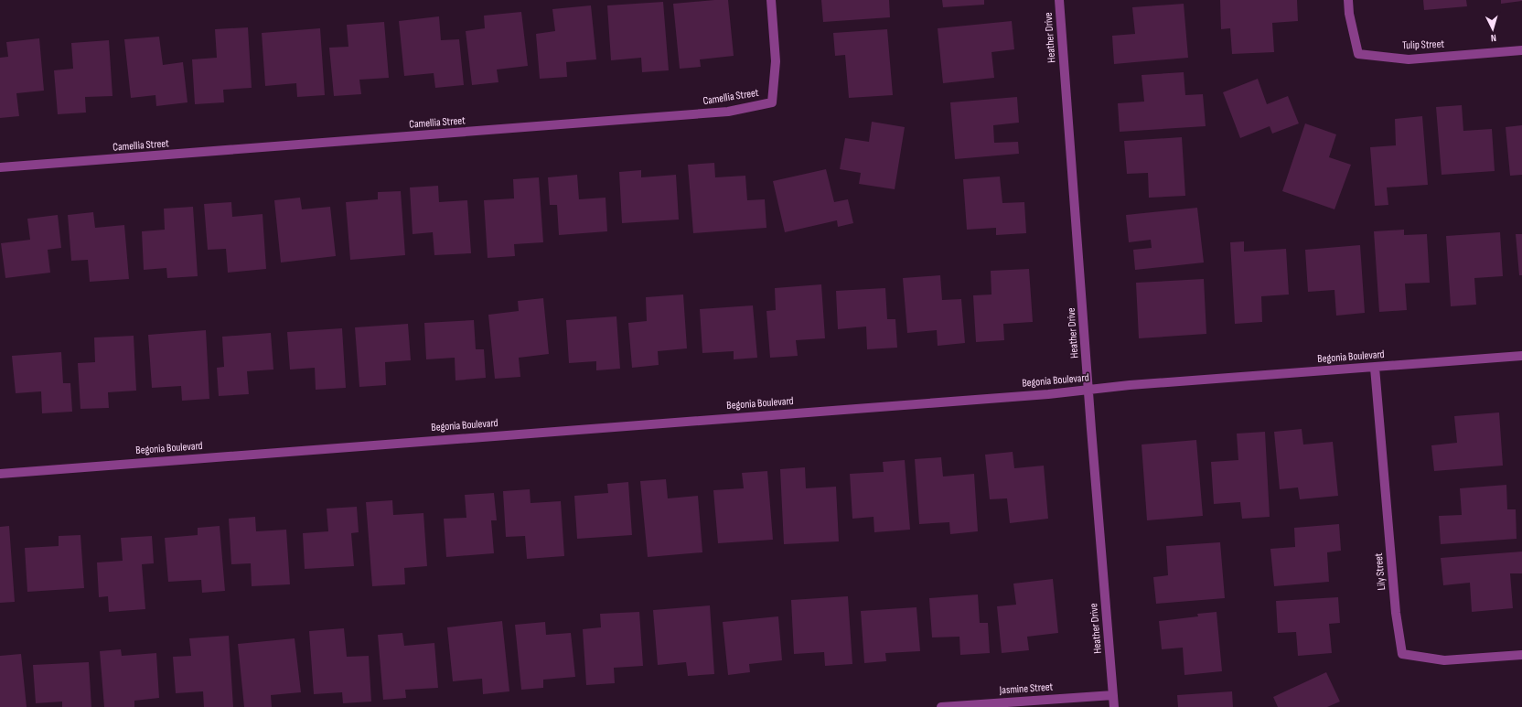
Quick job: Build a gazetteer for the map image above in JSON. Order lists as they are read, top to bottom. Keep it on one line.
{"streets":{"street":["Heather Drive","Tulip Street","Camellia Street","Begonia Boulevard","Lily Street","Jasmine Street"]},"crossings":[["Heather Drive","Begonia Boulevard"],["Heather Drive","Jasmine Street"],["Begonia Boulevard","Lily Street"]],"north":"bottom"}
